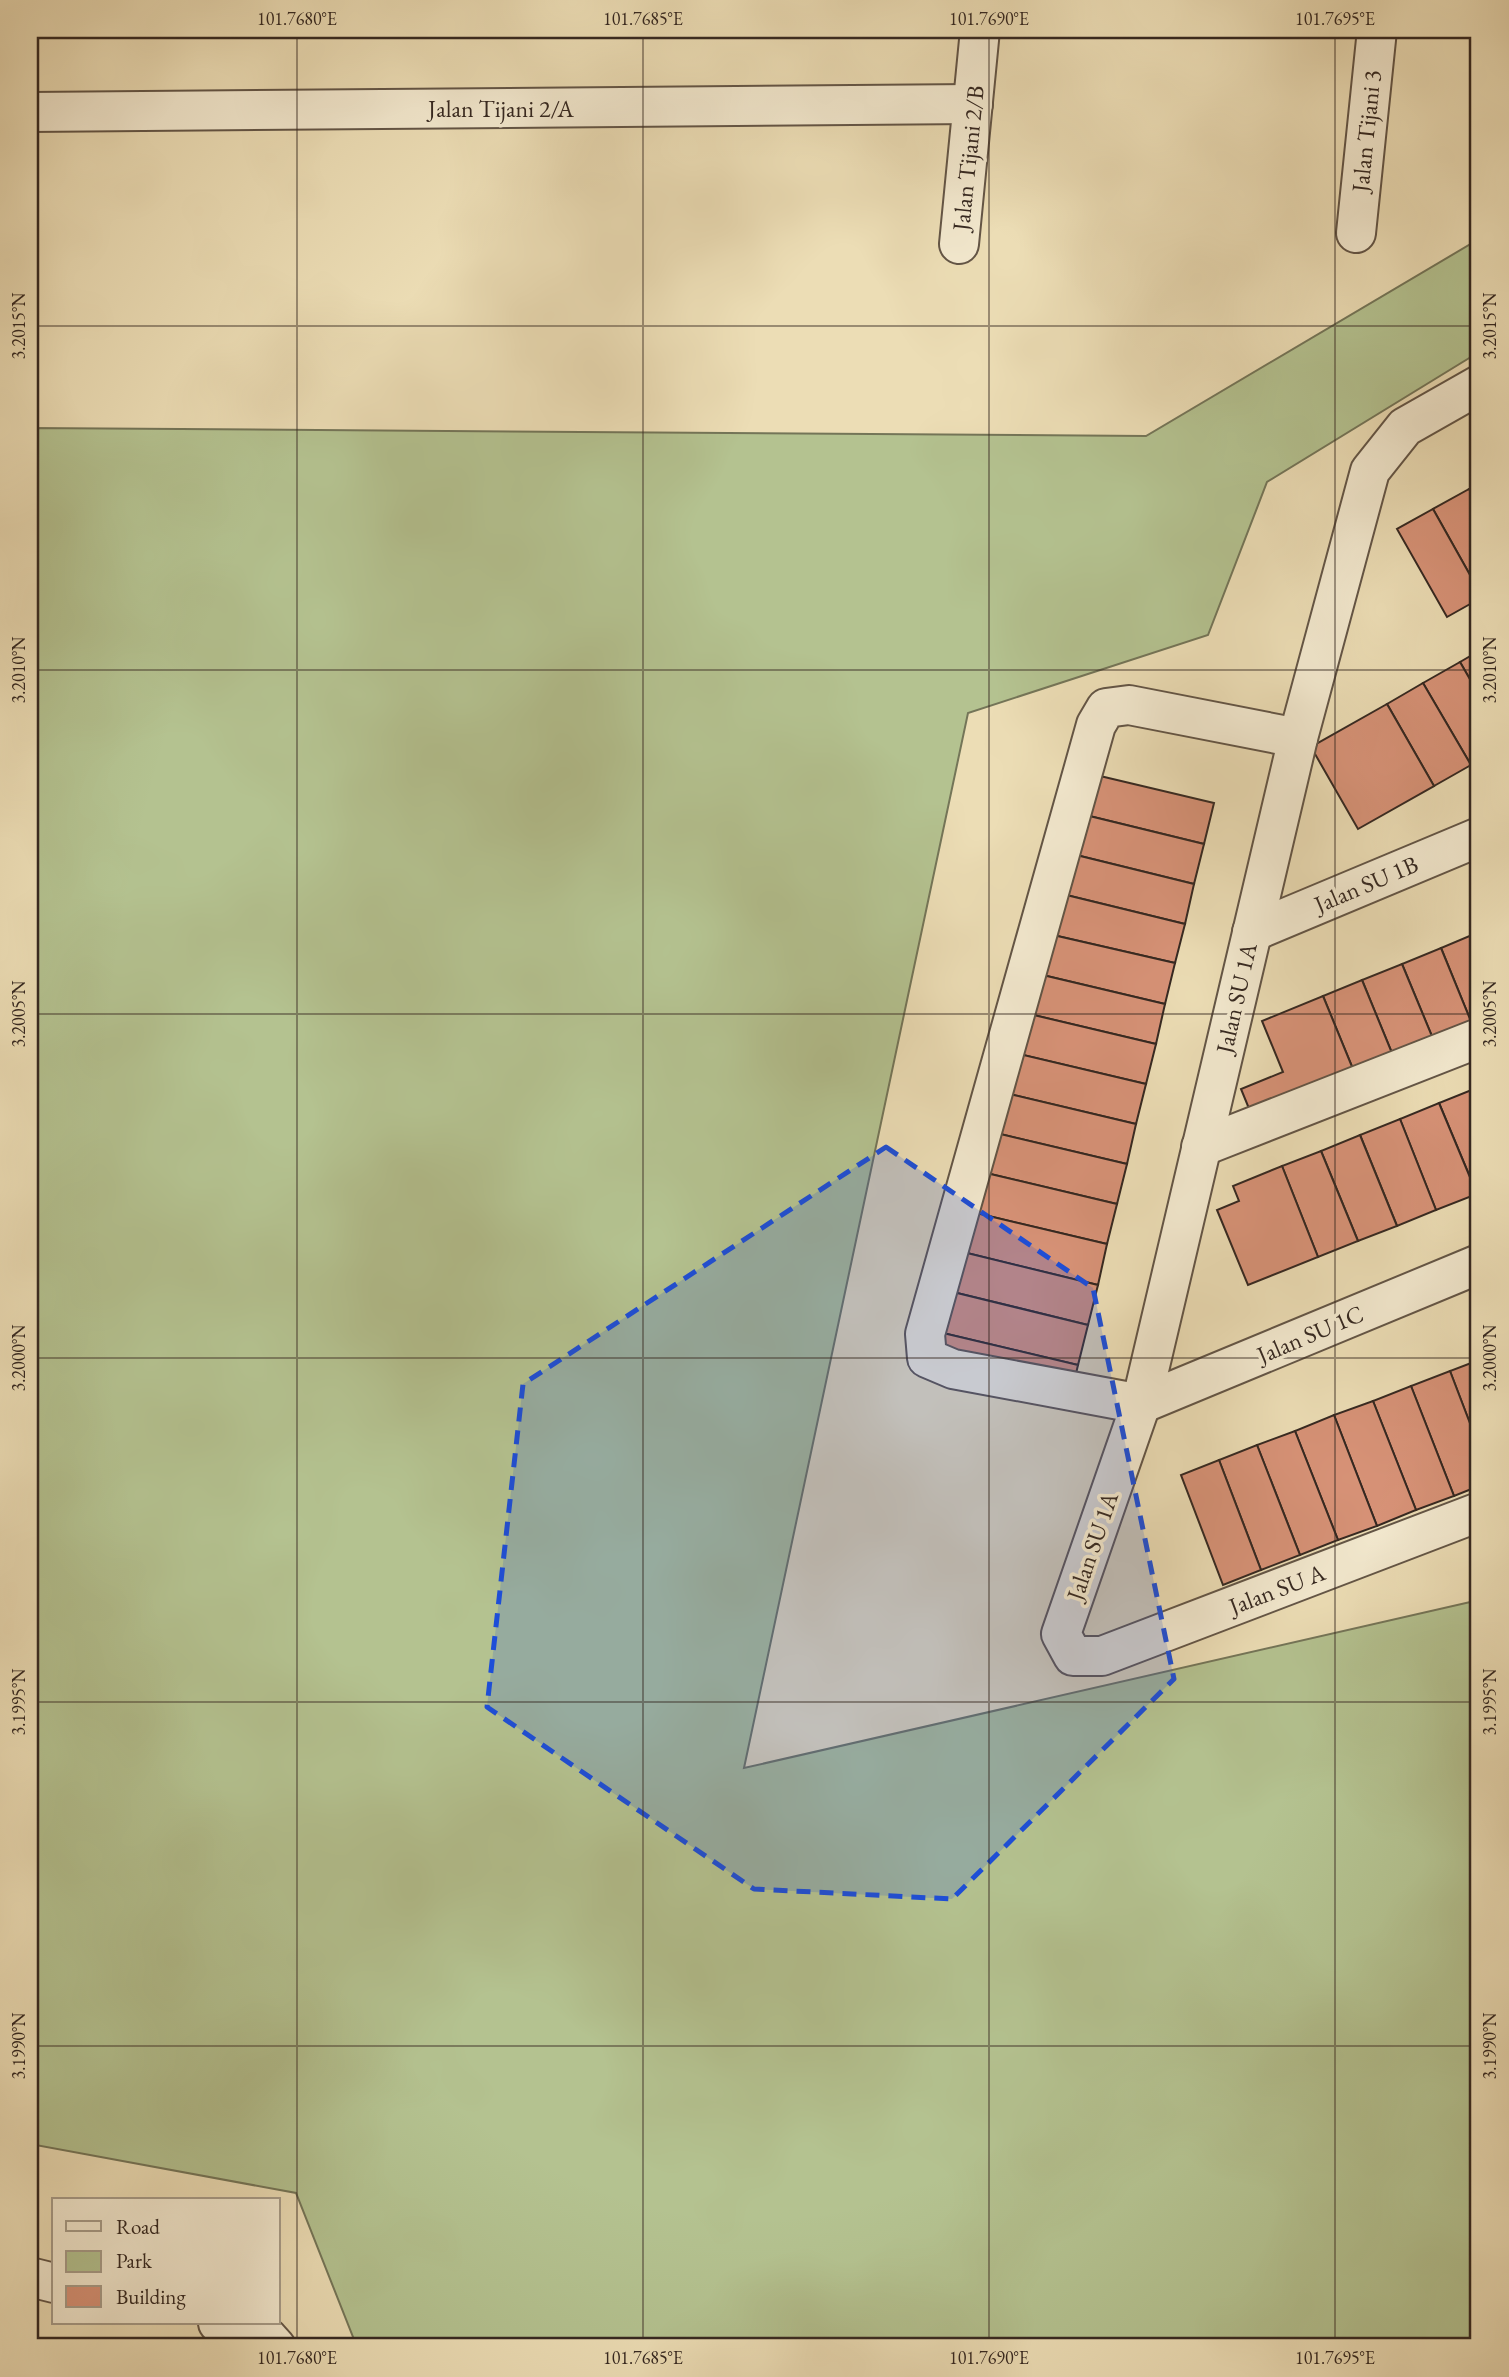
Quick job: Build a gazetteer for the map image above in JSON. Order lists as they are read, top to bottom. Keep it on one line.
{"streets":{"street":["Jalan Tijani 2/A","Jalan Tijani 3","Jalan Tijani 2/B","Jalan SU 1B","Jalan SU 1A","Jalan SU 1C","Jalan SU A"]},"crossings":[["Jalan Tijani 2/A","Jalan Tijani 2/B"],["Jalan SU 1B","Jalan SU 1A"],["Jalan SU 1A","Jalan SU 1C"],["Jalan SU 1A","Jalan SU A"]],"legend":["Road","Park","Building"],"coordinates":["101.7680°E","101.7685°E","101.7690°E","101.7695°E","3.2015°N","3.2010°N","3.2005°N","3.2000°N","3.1995°N","3.1990°N"]}
